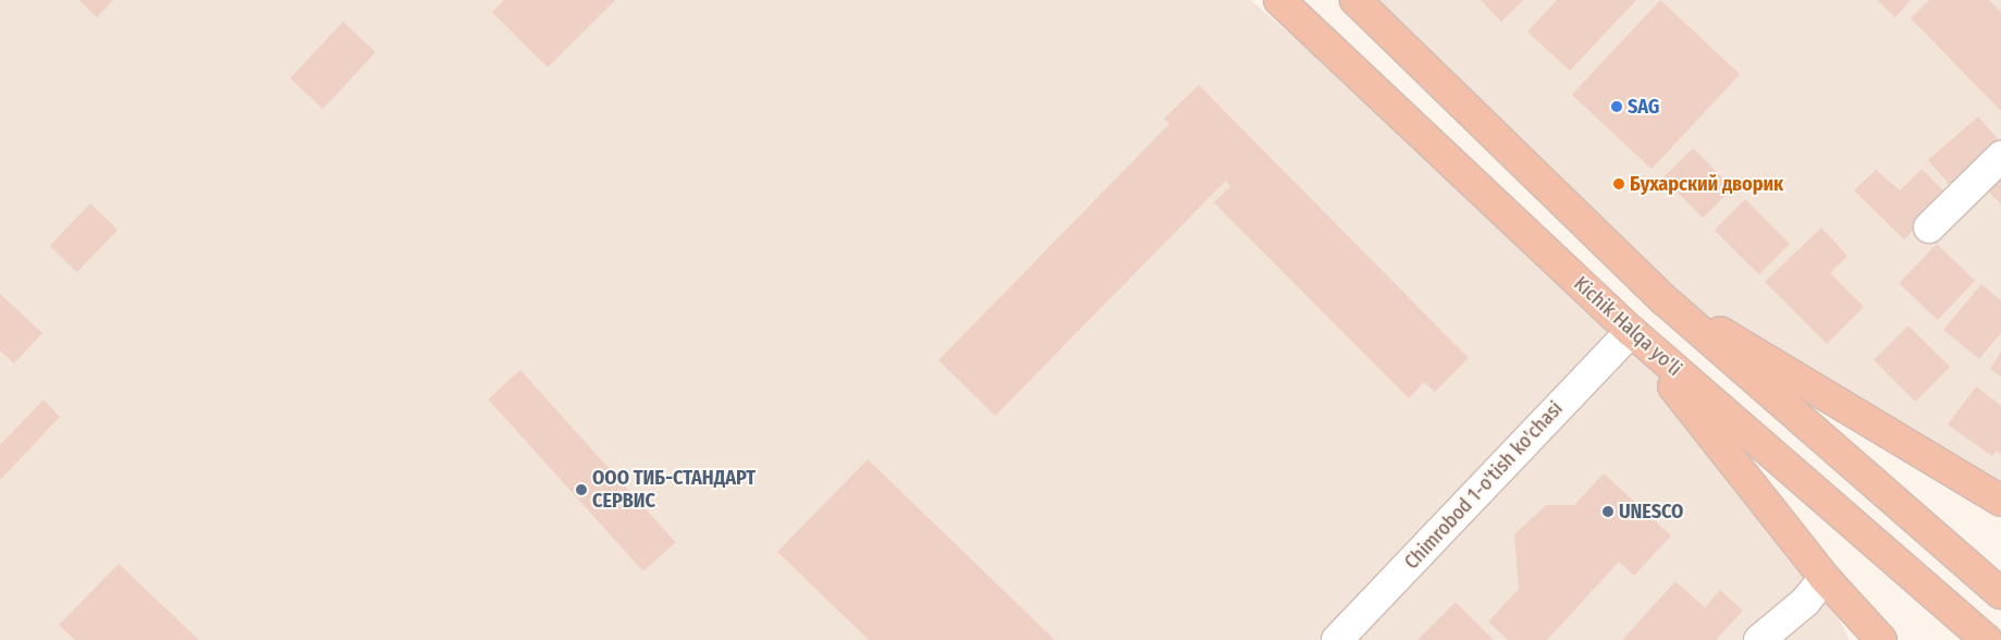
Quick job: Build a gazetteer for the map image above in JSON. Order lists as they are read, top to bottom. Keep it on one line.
{"streets":{"highway":["Kichik Halqa yo'li"],"street":["Chimrobod 1-o'tish ko'chasi"]},"crossings":[["Kichik Halqa yo'li","Chimrobod 1-o'tish ko'chasi"]],"places":["SAG","Бухарский дворик","ООО ТИБ-СТАНДАРТ СЕРВИС","UNESCO"]}
